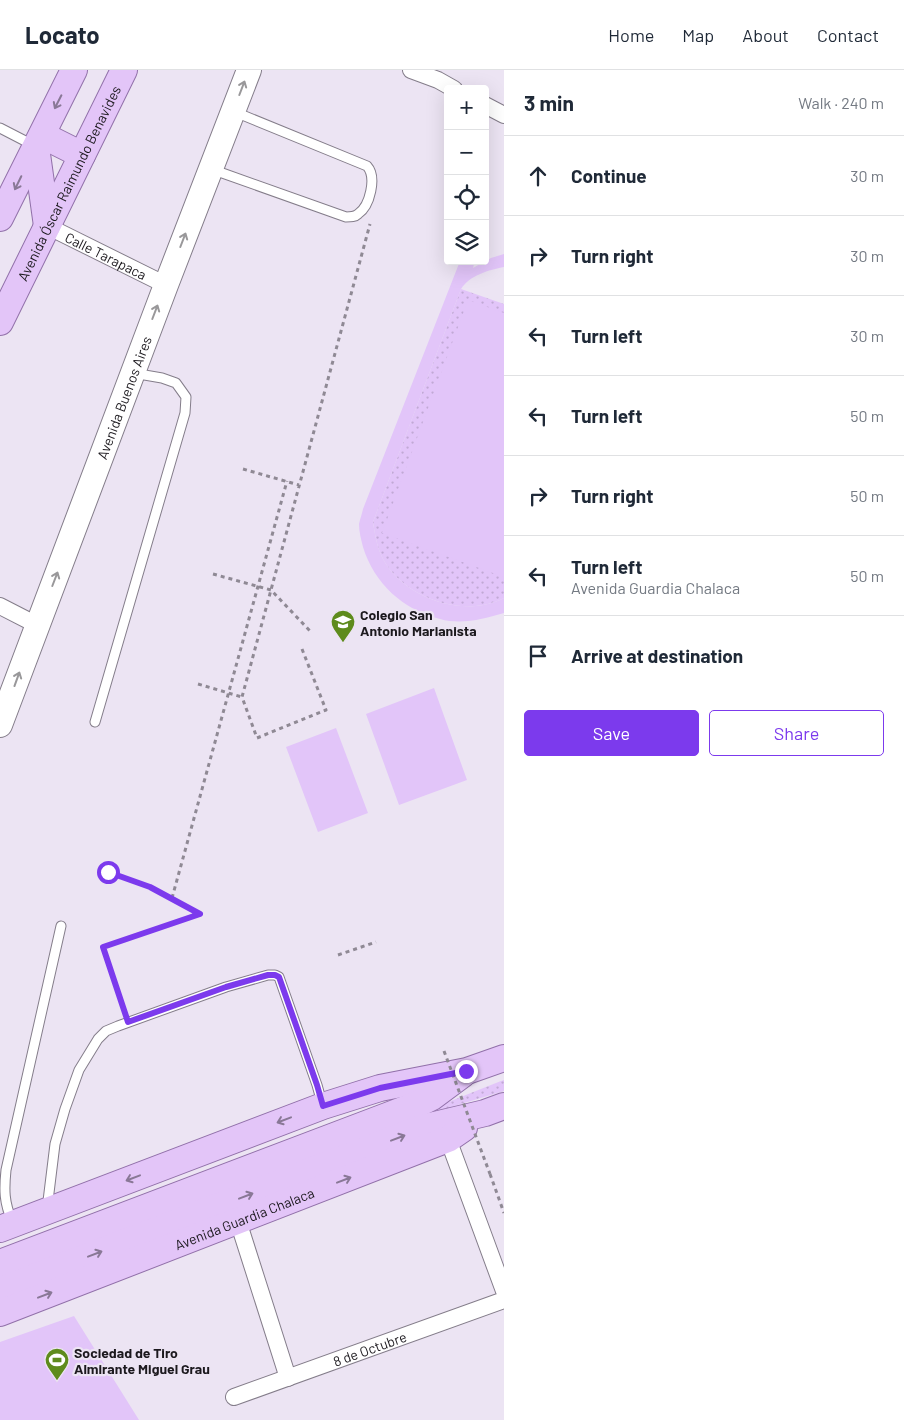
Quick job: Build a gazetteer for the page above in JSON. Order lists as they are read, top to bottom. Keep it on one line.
{"streets":{"main road":["Avenida Óscar Raimundo Benavides","Avenida Buenos Aires","Avenida Guardia Chalaca"],"street":["Calle Tarapaca","8 de Octubre"]},"crossings":[["Avenida Óscar Raimundo Benavides","Calle Tarapaca"],["Calle Tarapaca","Avenida Buenos Aires"]],"one_way":["Avenida Buenos Aires"],"places":{"school or university":["Colegio San Antonio Marianista"],"sports":["Sociedad de Tiro Almirante Miguel Grau"]},"page":{"header":"Locato","nav":["Home","Map","About","Contact"],"heading":["3 min","Walk · 240 m"],"map_buttons":["+","−"],"list":[["Continue","30 m"],["Turn right","30 m"],["Turn left","30 m"],["Turn left","50 m"],["Turn right","50 m"],["Turn left","Avenida Guardia Chalaca","50 m"],"Arrive at destination"],"buttons":["Save","Share"]}}
